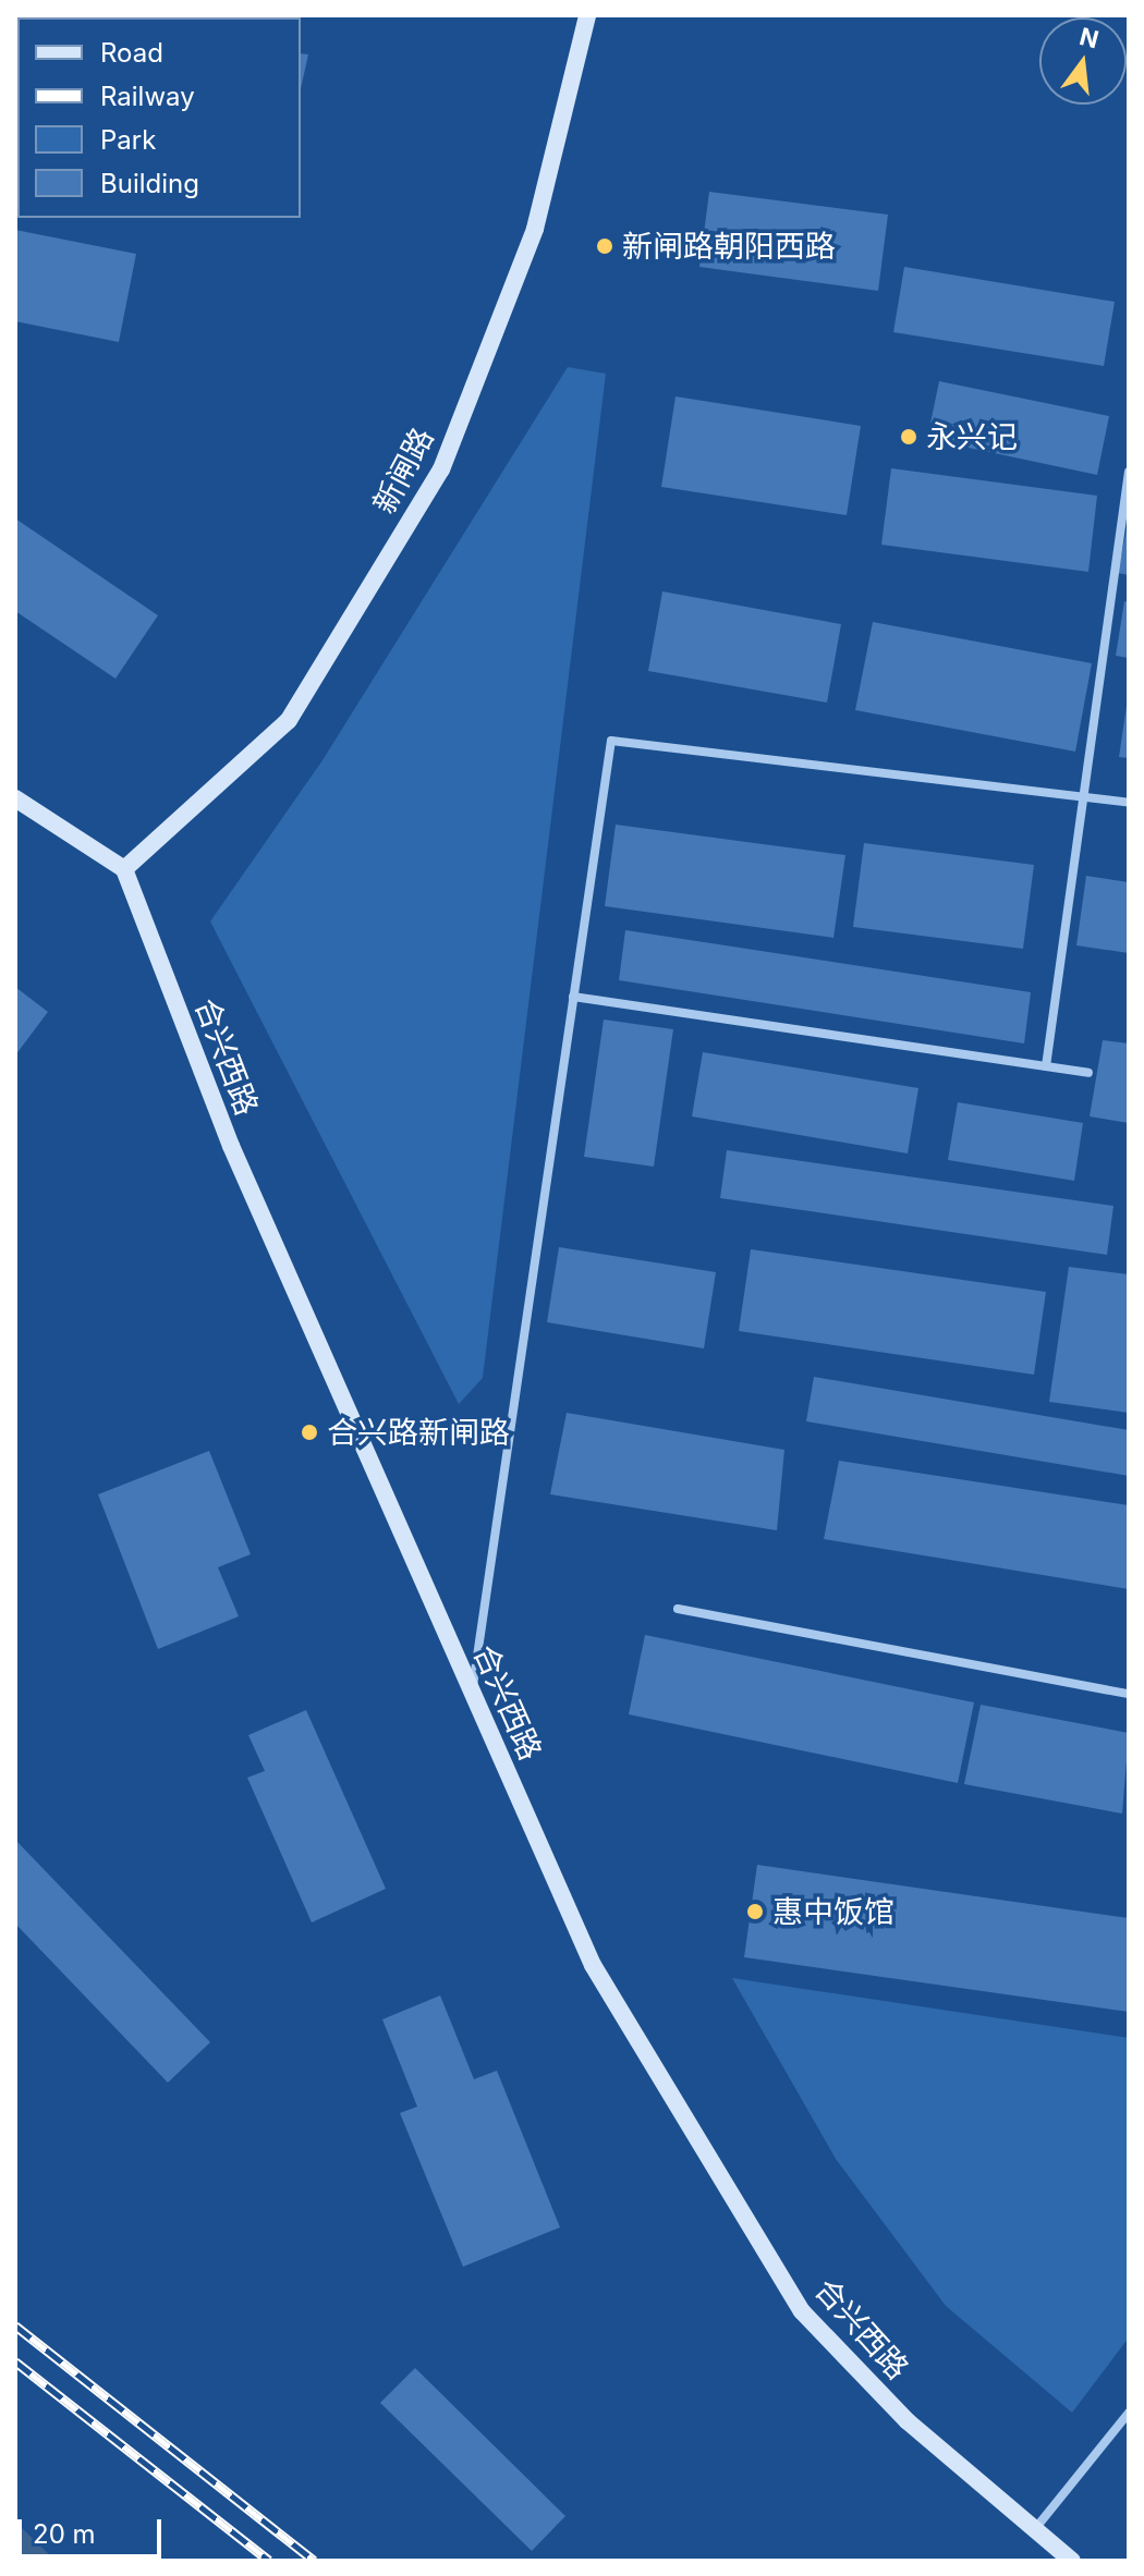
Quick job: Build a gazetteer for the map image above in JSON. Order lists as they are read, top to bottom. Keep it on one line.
{"streets":{"street":["新闸路","合兴西路"]},"crossings":[["新闸路","合兴西路"]],"places":["新闸路朝阳西路","永兴记","合兴路新闸路","惠中饭馆"],"legend":["Road","Railway","Park","Building"],"scale_bar":"20 m","north":"top"}
